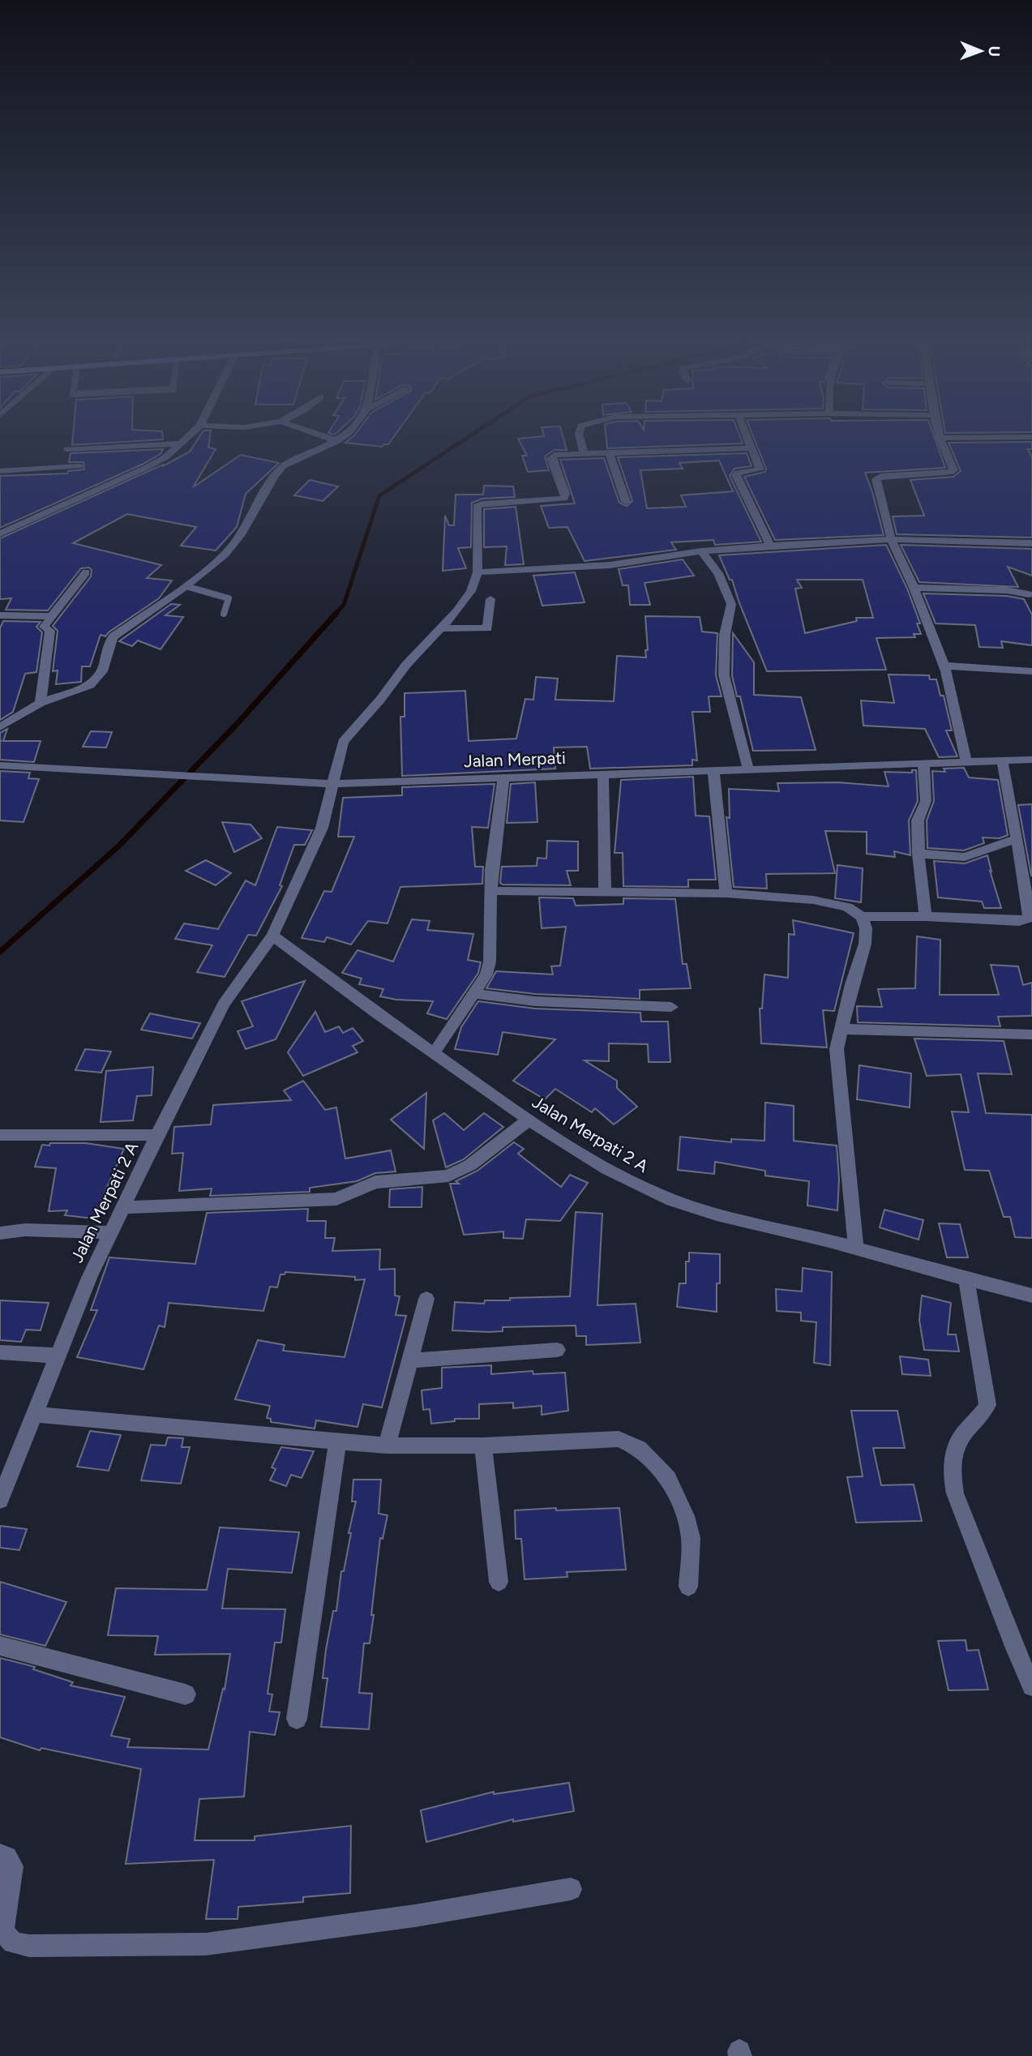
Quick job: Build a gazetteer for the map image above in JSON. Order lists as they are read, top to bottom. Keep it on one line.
{"streets":{"street":["Jalan Merpati","Jalan Merpati 2 A"]},"crossings":[["Jalan Merpati","Jalan Merpati 2 A"]],"north":"right"}
